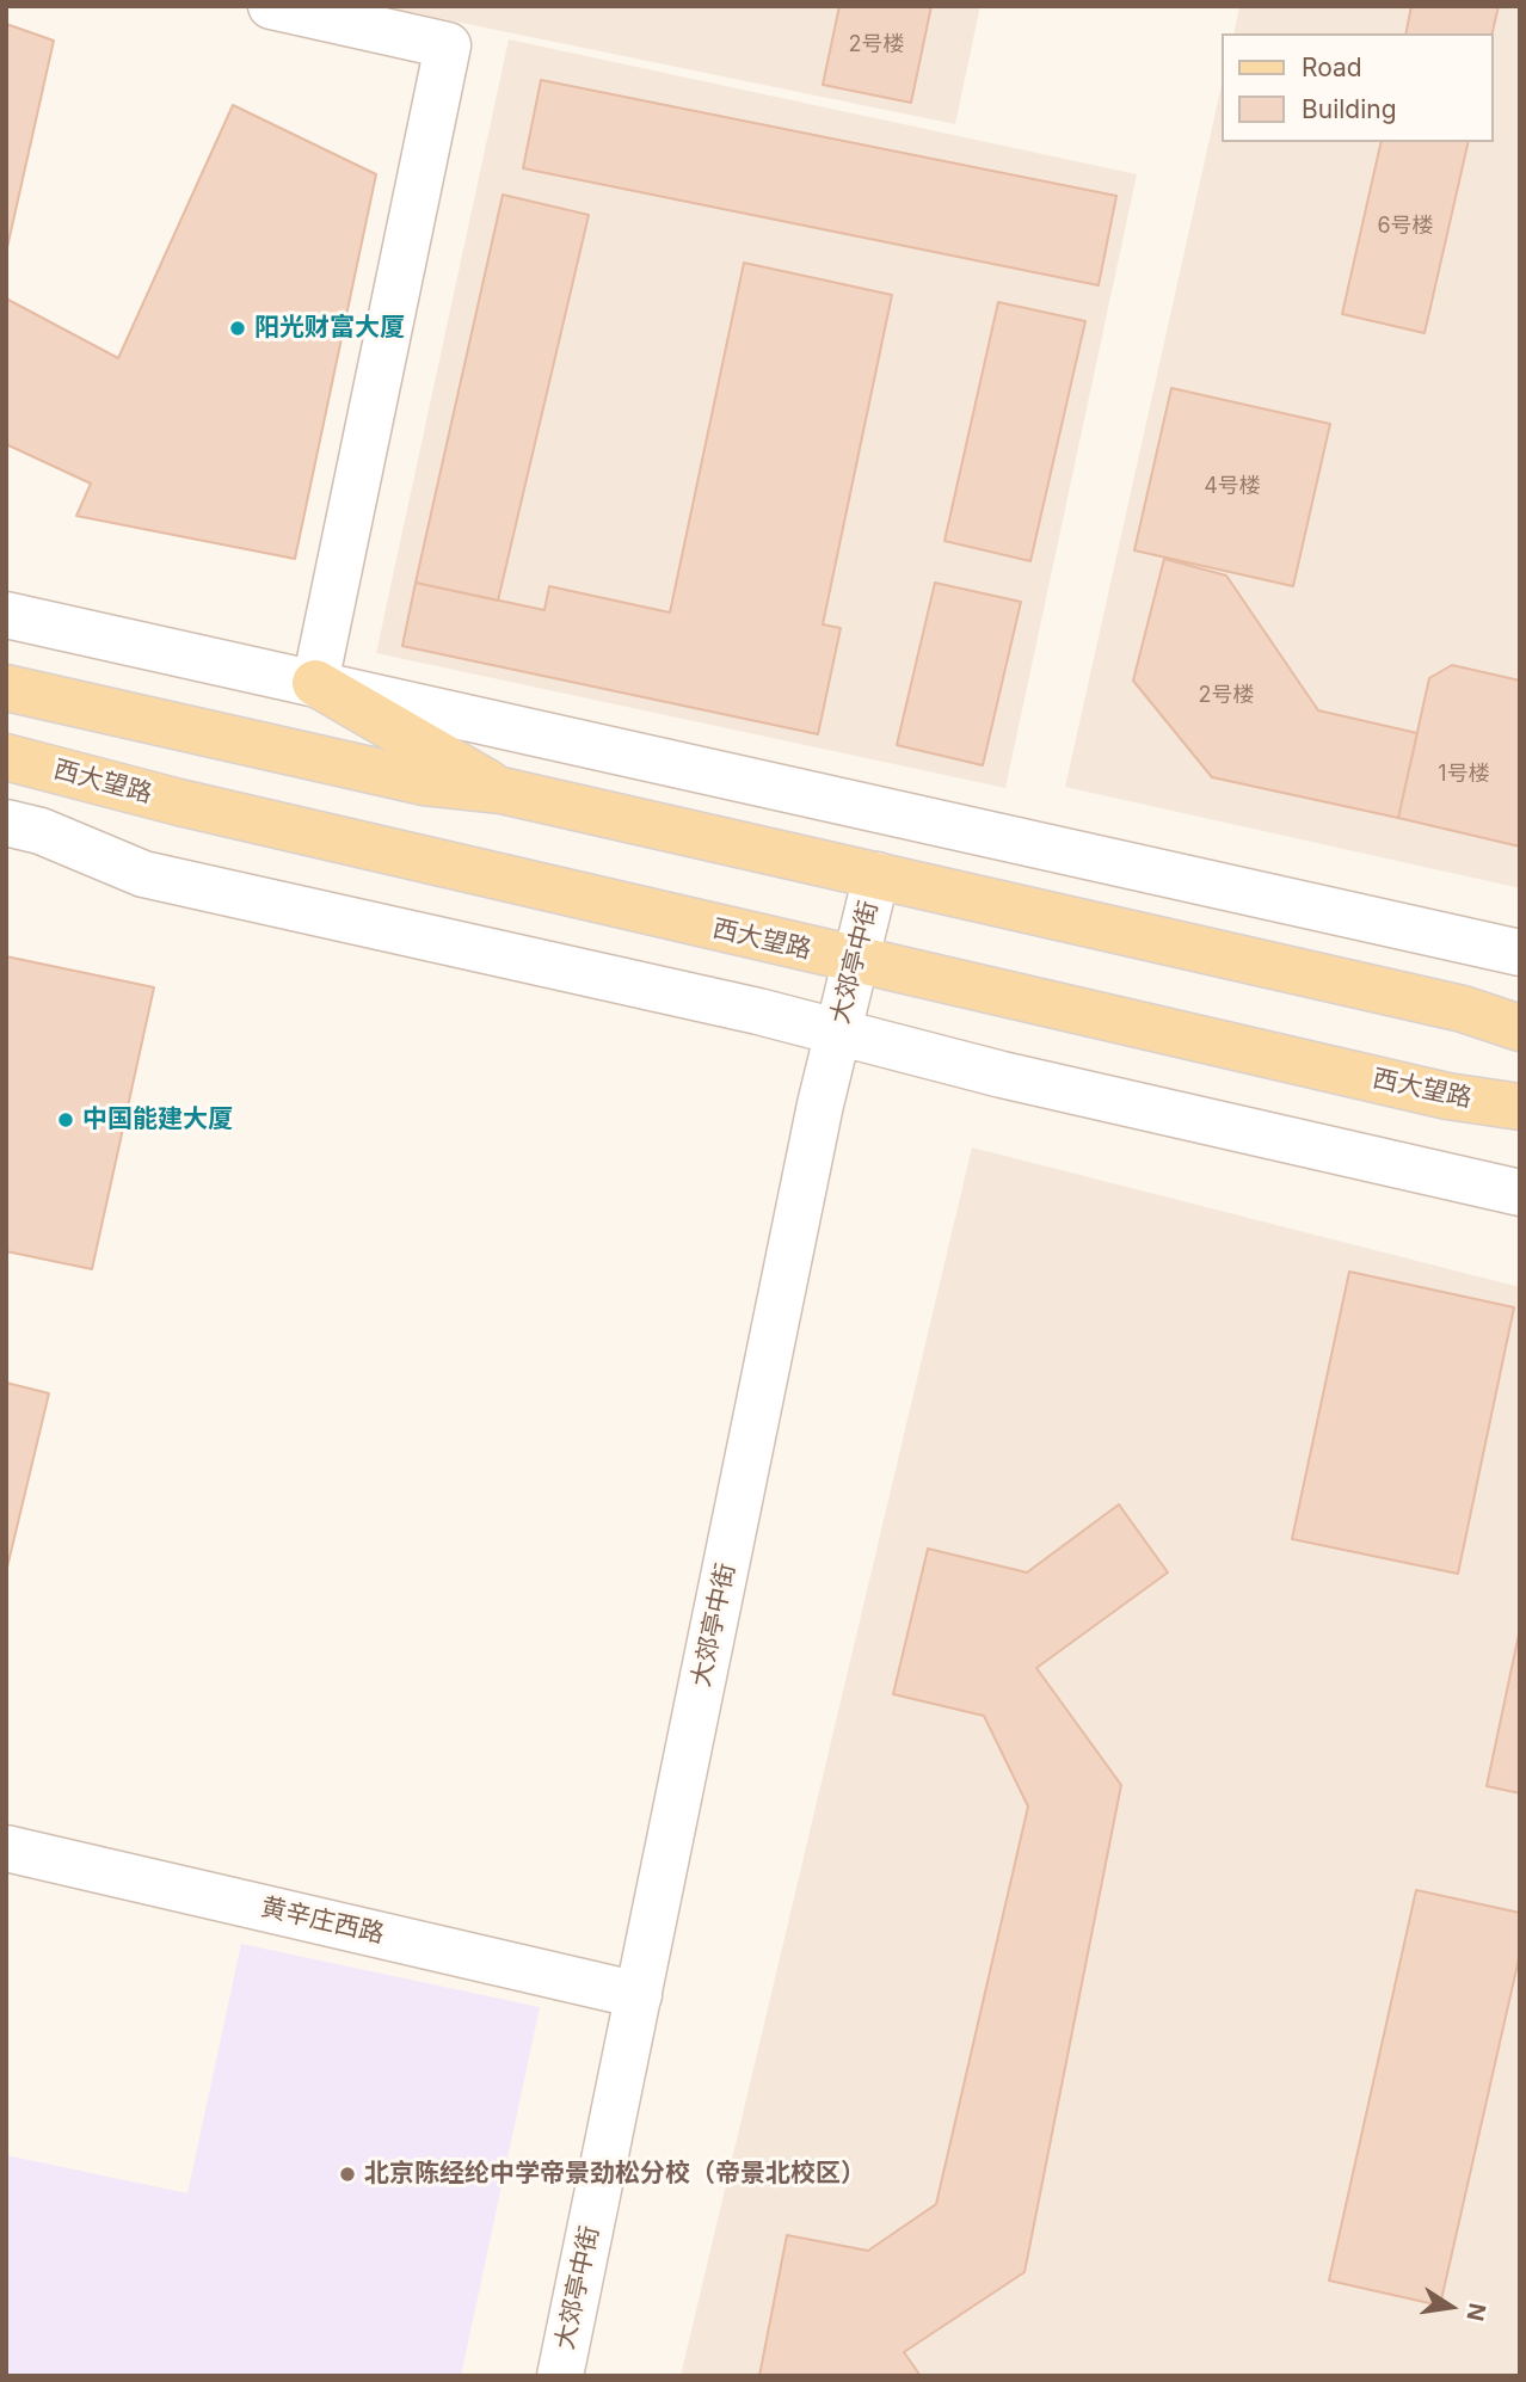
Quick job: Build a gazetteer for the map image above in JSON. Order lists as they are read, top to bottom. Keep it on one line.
{"streets":{"main road":["西大望路"],"street":["大郊亭中街","黄辛庄西路"]},"crossings":[["西大望路","大郊亭中街"],["大郊亭中街","黄辛庄西路"]],"places":["阳光财富大厦","中国能建大厦","北京陈经纶中学帝景劲松分校（帝景北校区）"],"house_numbers":["2号楼","6号楼","4号楼","2号楼","1号楼"],"legend":["Road","Building"],"north":"right"}
